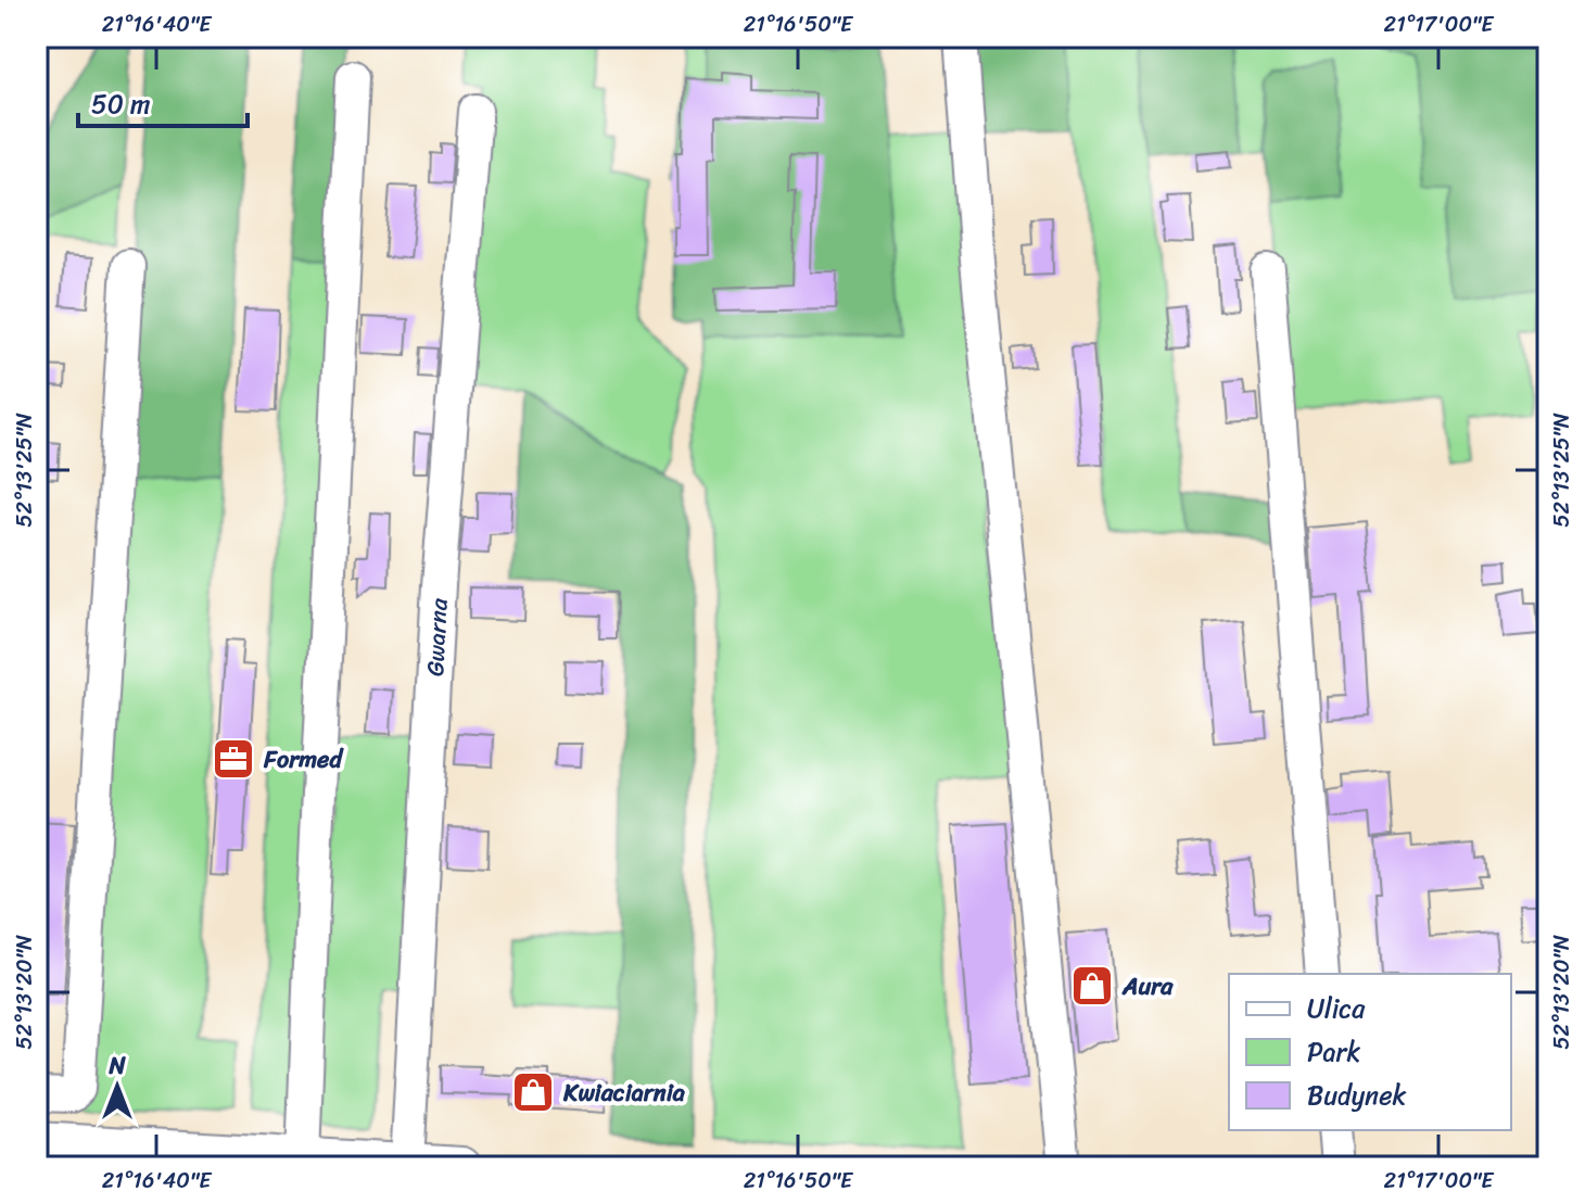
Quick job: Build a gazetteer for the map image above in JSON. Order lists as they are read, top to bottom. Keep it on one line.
{"streets":{"street":["Gwarna"]},"places":{"office":["Formed"],"shop":["Aura","Kwiaciarnia"]},"legend":["Ulica","Park","Budynek"],"scale_bar":"50 m","north":"top","coordinates":["21°16'40\"E","21°16'50\"E","21°17'00\"E","52°13'25\"N","52°13'20\"N"]}
